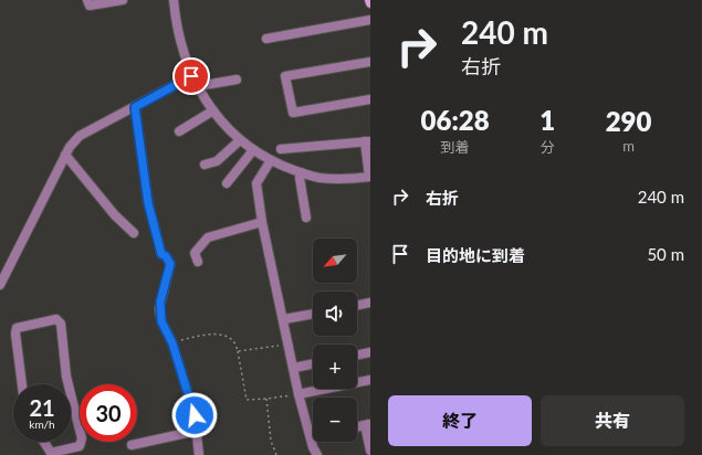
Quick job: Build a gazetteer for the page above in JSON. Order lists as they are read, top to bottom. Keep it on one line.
{"north":"bottom left","page":{"turn":["240 m","右折"],"eta":["06:28","到着","1","分","290","m"],"list":[{"name":"右折","value":"240 m"},{"name":"目的地に到着","value":"50 m"}],"map_buttons":["+","−"],"speed":"21 km/h","limit":"30","buttons":["終了","共有"]}}
